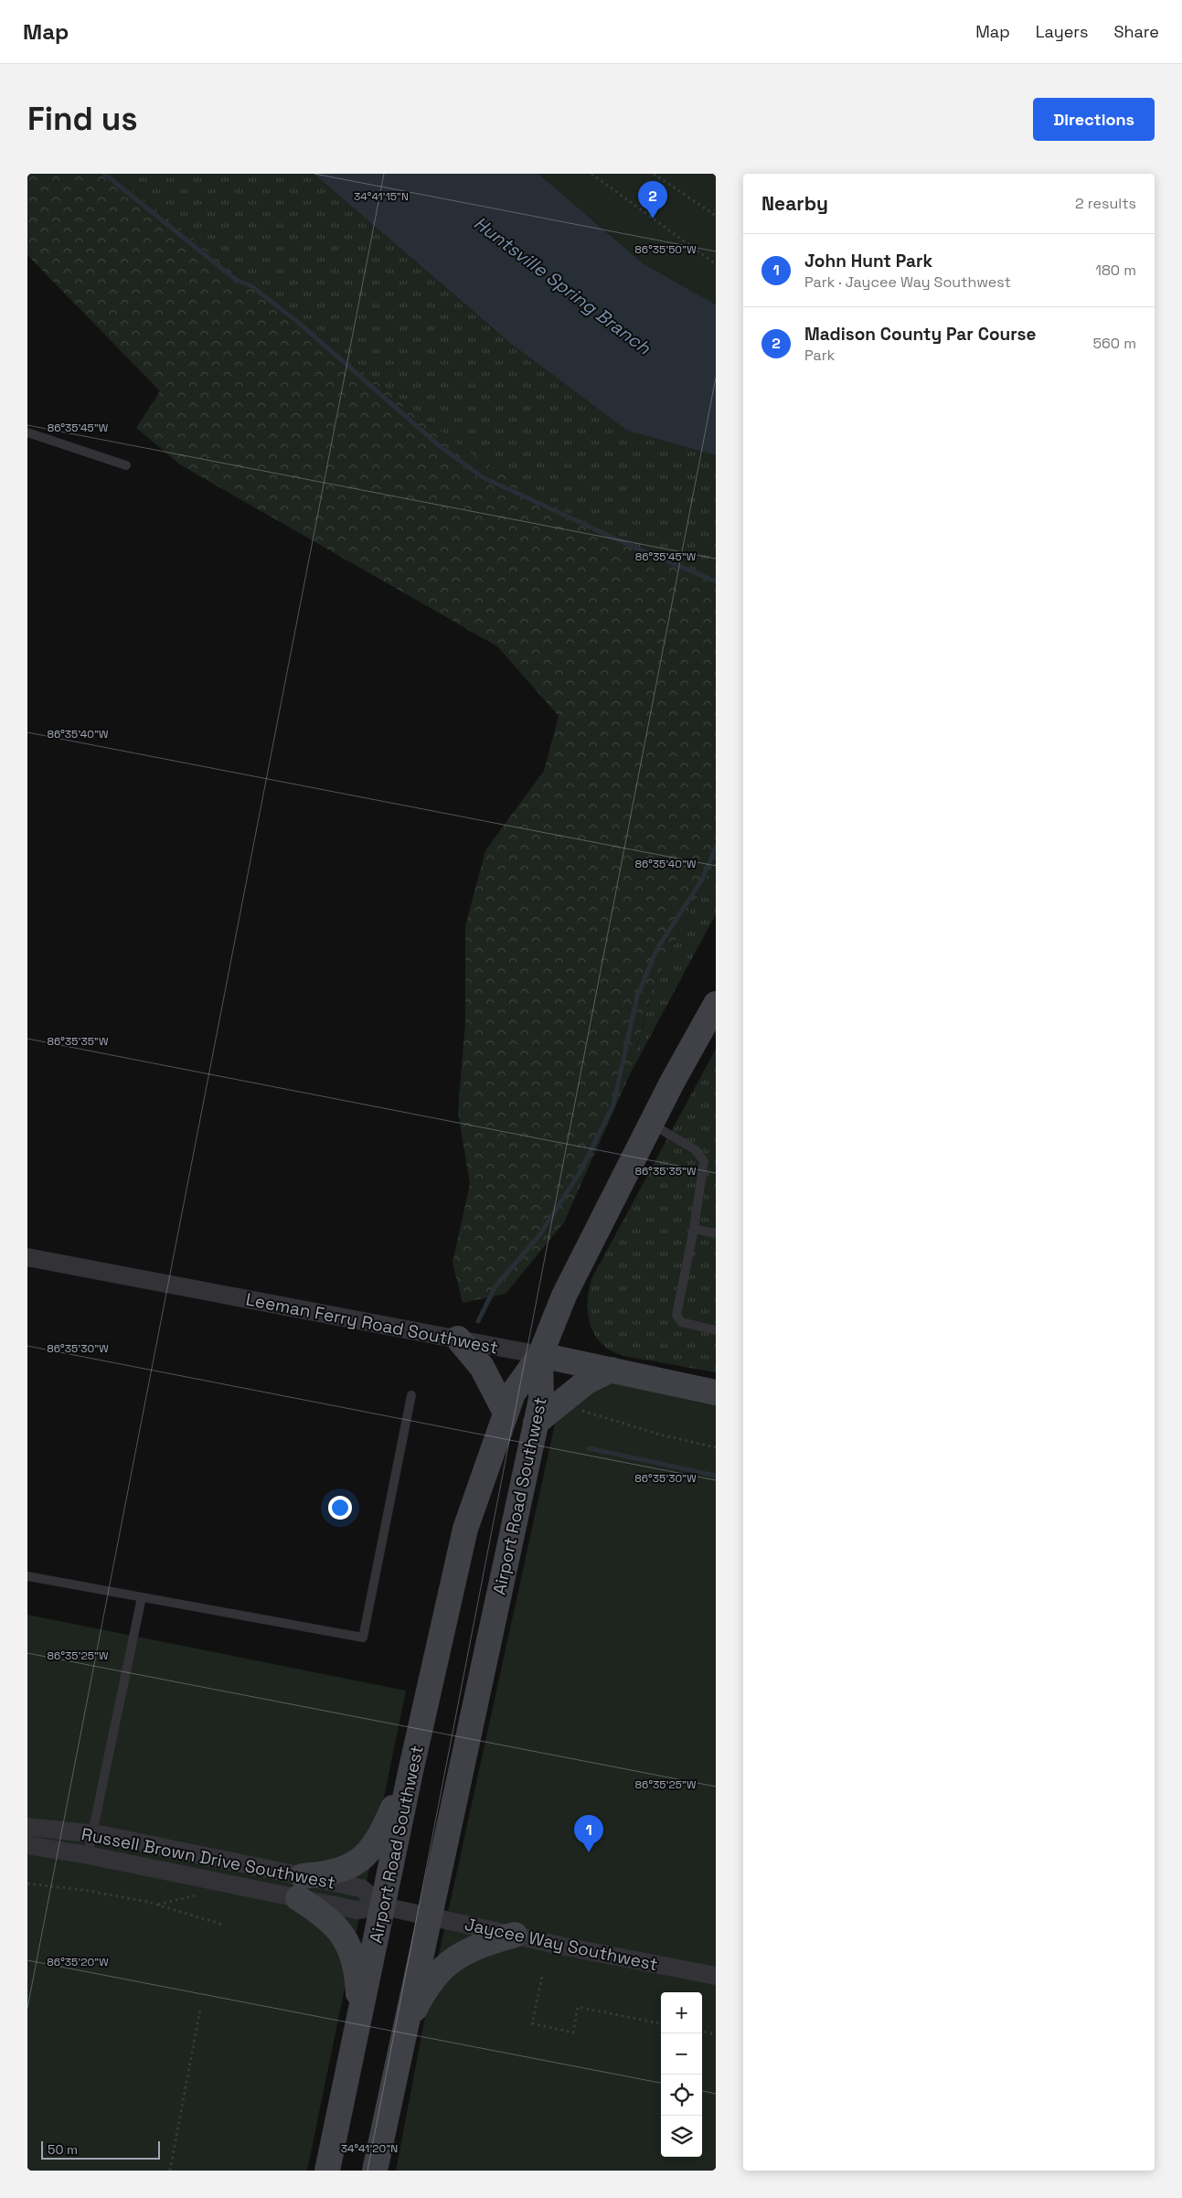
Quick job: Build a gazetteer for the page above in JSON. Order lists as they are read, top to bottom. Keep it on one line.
{"streets":{"street":["Leeman Ferry Road Southwest","Airport Road Southwest","Russell Brown Drive Southwest","Jaycee Way Southwest"]},"crossings":[["Leeman Ferry Road Southwest","Airport Road Southwest"],["Airport Road Southwest","Russell Brown Drive Southwest"],["Airport Road Southwest","Jaycee Way Southwest"],["Russell Brown Drive Southwest","Jaycee Way Southwest"]],"water":["Huntsville Spring Branch"],"scale_bar":"50 m","page":{"header":"Map","nav":["Map","Layers","Share"],"buttons":"Directions","title":"Find us","heading":["Nearby","2 results"],"pins":["2","1"],"list":[{"mark":"1","name":"John Hunt Park","note":"Park · Jaycee Way Southwest","value":"180 m"},{"mark":"2","name":"Madison County Par Course","note":"Park","value":"560 m"}],"map_buttons":["+","−"],"scale":"50 m"},"coordinates":["34°41'15\"N","86°35'50\"W","86°35'45\"W","86°35'40\"W","86°35'35\"W","86°35'30\"W","86°35'25\"W","86°35'20\"W","34°41'20\"N"]}
